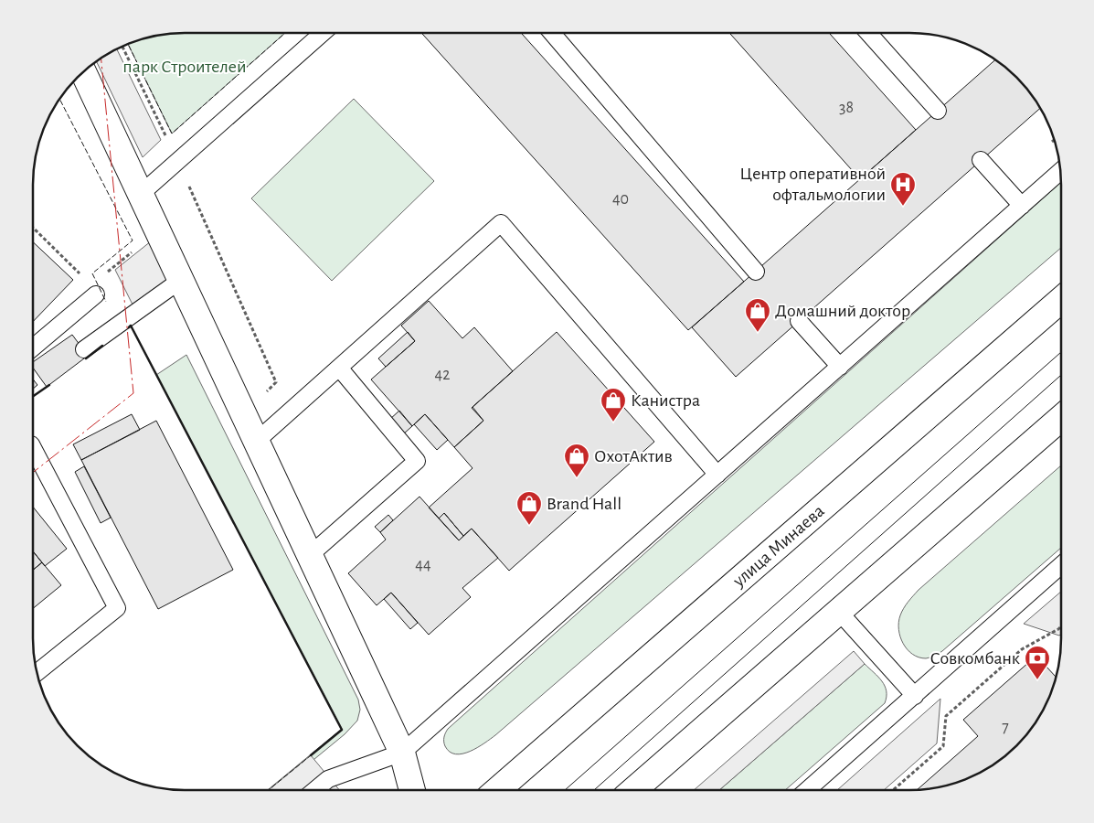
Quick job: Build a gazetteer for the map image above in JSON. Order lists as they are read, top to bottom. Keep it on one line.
{"streets":{"main road":["улица Минаева"]},"parks":["парк Строителей"],"places":{"hospital":["Центр оперативной офтальмологии"],"shop":["Домашний доктор","Канистра","ОхотАктив","Brand Hall"],"bank":["Совкомбанк"]},"house_numbers":["38","40","42","44","7"]}
